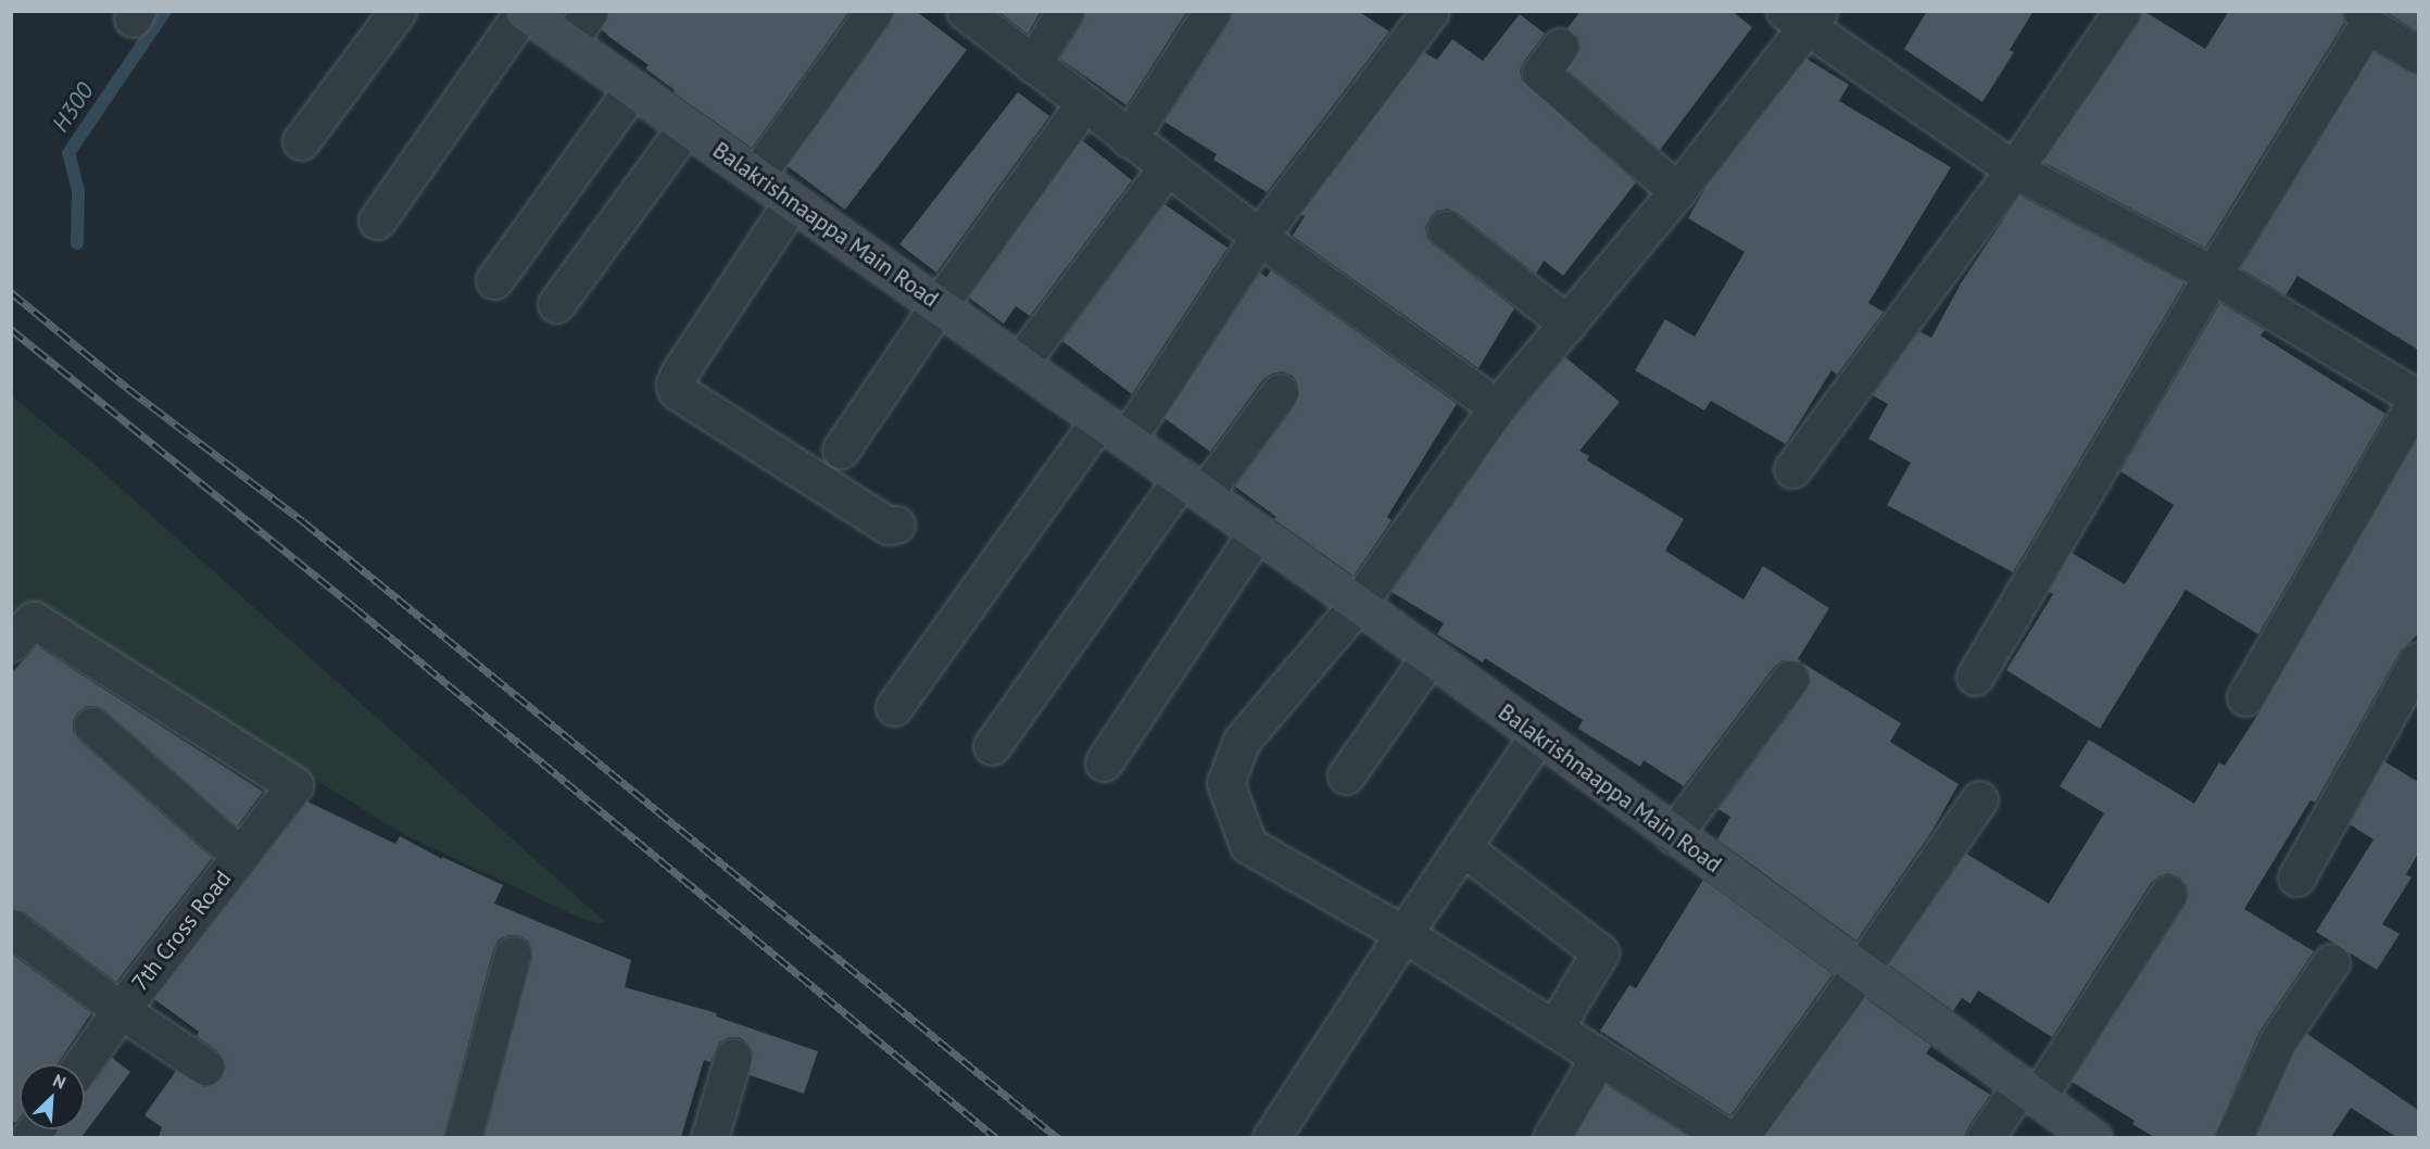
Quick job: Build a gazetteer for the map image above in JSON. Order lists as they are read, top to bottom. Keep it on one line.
{"streets":{"street":["Balakrishnaappa Main Road","7th Cross Road"]},"water":["H300"],"north":"top right"}
